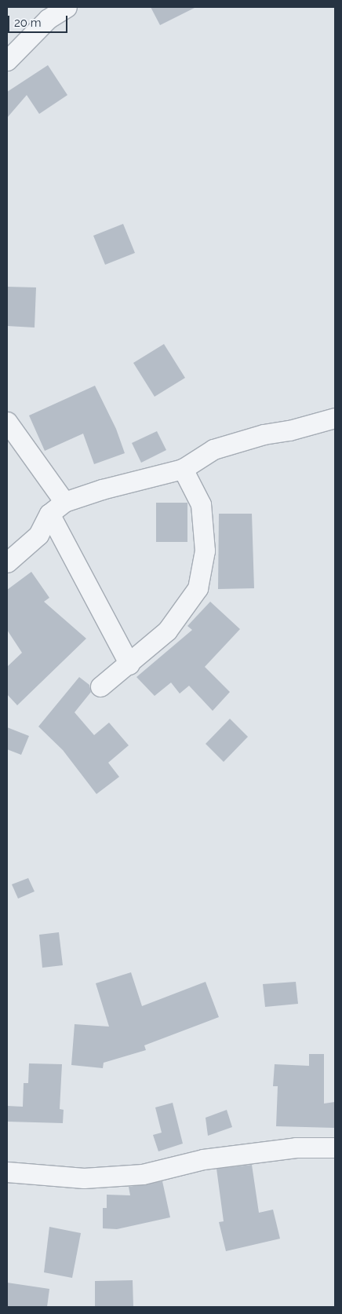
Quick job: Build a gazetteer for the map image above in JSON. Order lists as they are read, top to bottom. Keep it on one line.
{"scale_bar":"20 m"}
